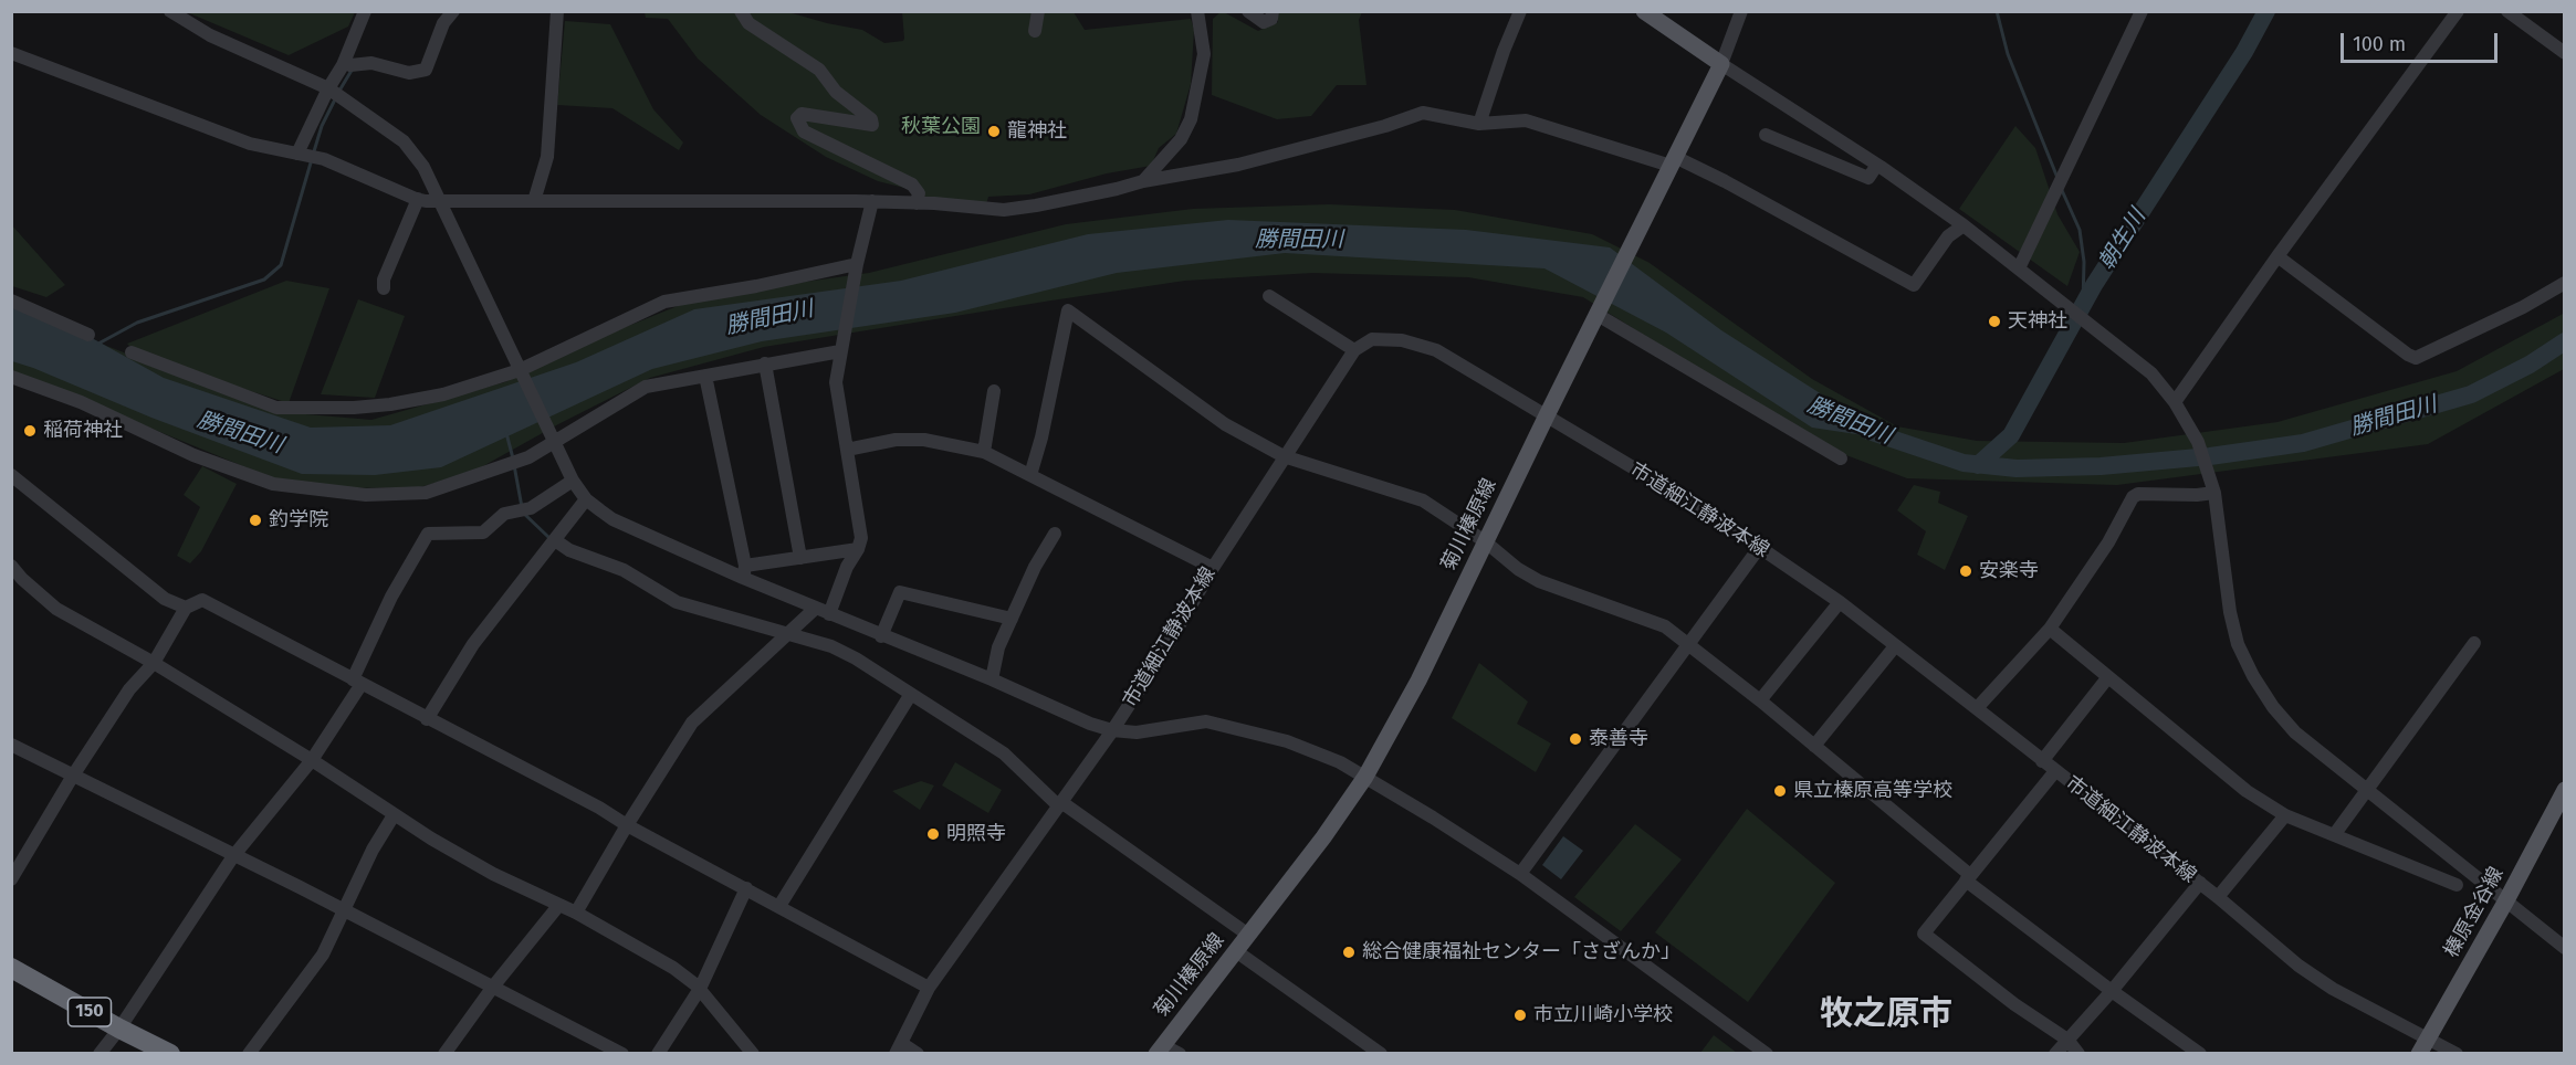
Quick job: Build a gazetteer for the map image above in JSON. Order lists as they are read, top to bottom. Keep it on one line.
{"streets":{"highway":["150"],"main road":["菊川榛原線","榛原金谷線"],"street":["市道細江静波本線"]},"crossings":[["市道細江静波本線","菊川榛原線"],["市道細江静波本線","榛原金谷線"]],"districts":["牧之原市"],"water":["勝間田川","朝生川"],"parks":["秋葉公園"],"places":["龍神社","天神社","稲荷神社","釣学院","安楽寺","泰善寺","県立榛原高等学校","明照寺","総合健康福祉センター「さざんか」","市立川崎小学校"],"scale_bar":"100 m"}
